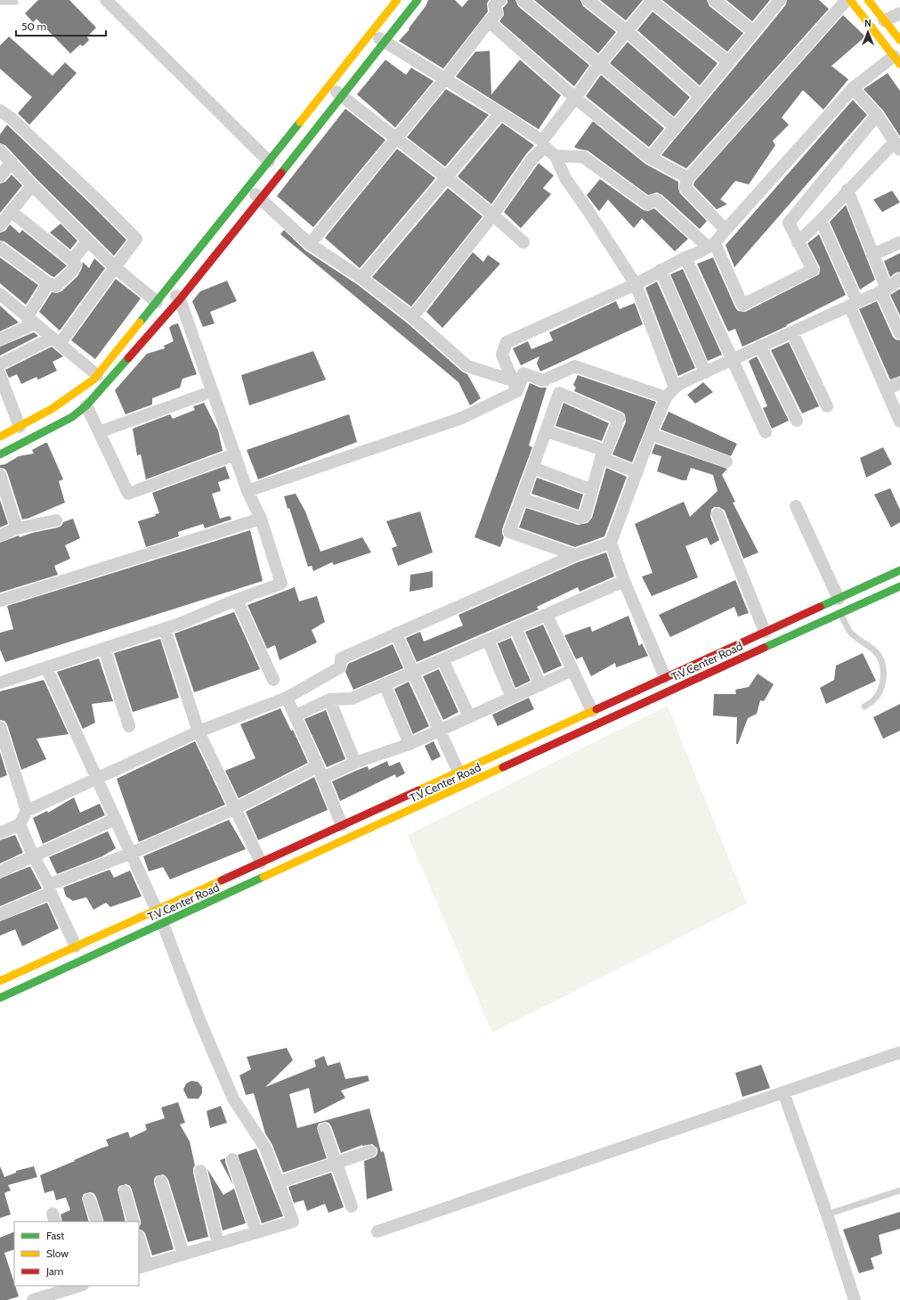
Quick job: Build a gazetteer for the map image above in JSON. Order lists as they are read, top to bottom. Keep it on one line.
{"streets":{"street":["T.V.Center Road"]},"legend":["Fast","Slow","Jam"],"scale_bar":"50 m","north":"top"}
